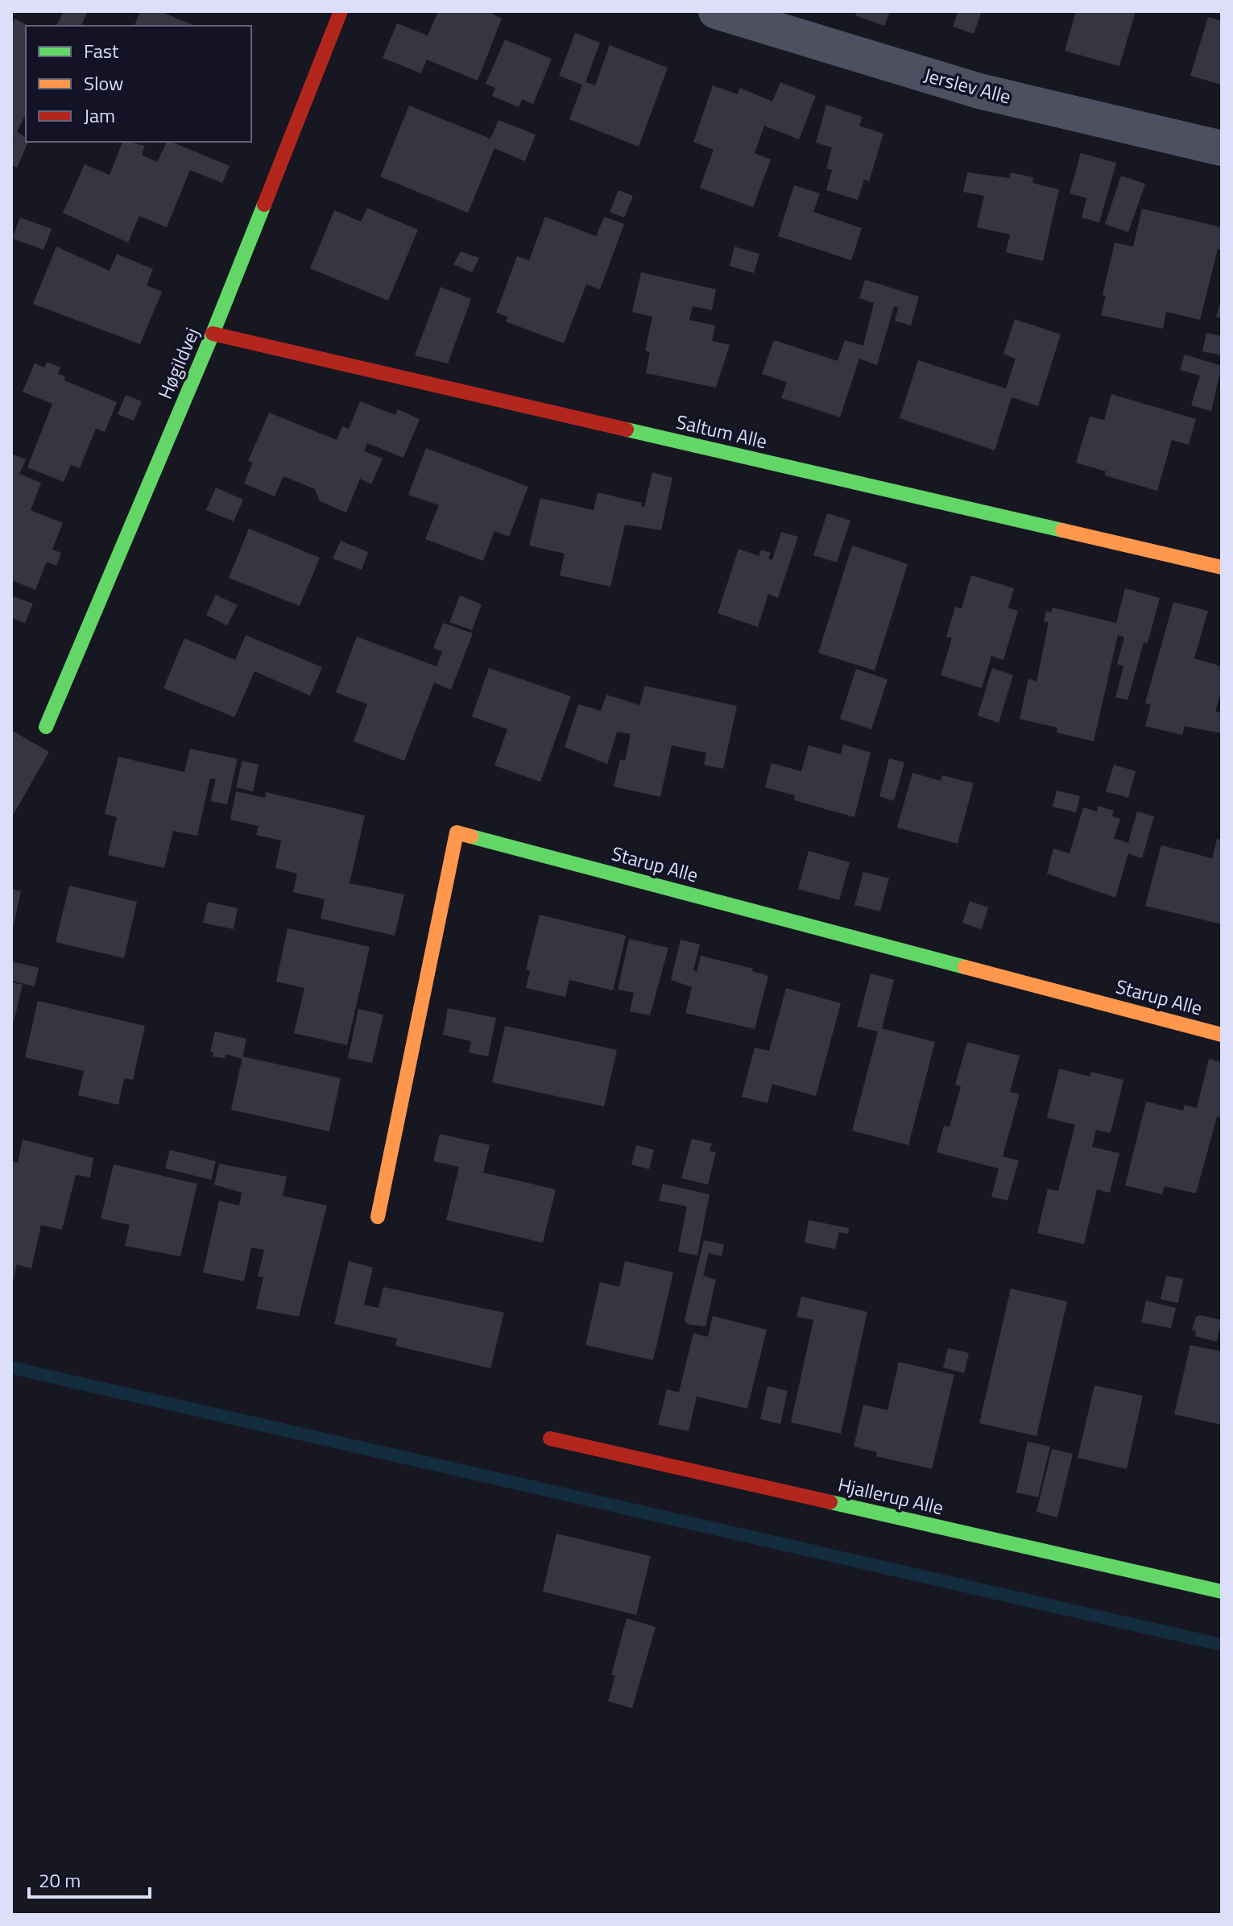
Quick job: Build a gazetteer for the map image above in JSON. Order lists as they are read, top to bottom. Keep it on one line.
{"streets":{"street":["Jerslev Alle","Høgildvej","Saltum Alle","Starup Alle","Hjallerup Alle"]},"crossings":[["Høgildvej","Saltum Alle"]],"legend":["Fast","Slow","Jam"],"scale_bar":"20 m"}
